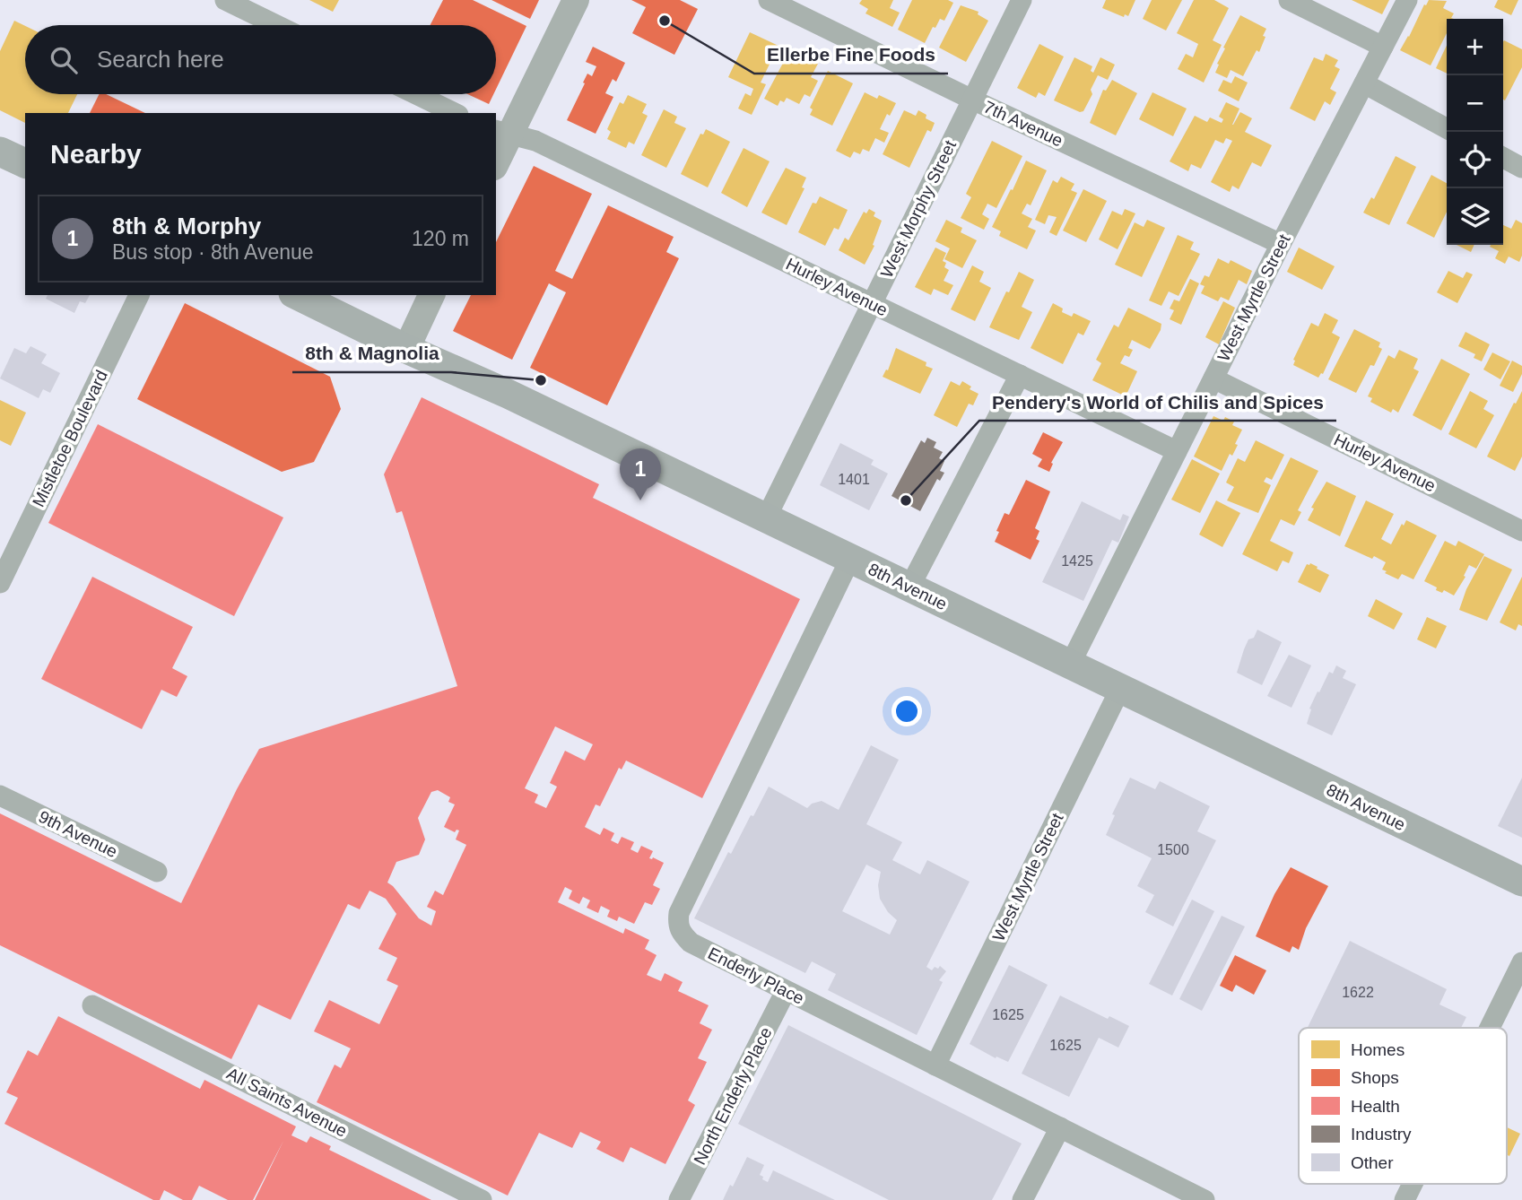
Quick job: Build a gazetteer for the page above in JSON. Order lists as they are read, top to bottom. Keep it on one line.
{"streets":{"main road":["8th Avenue"],"street":["7th Avenue","West Morphy Street","Hurley Avenue","West Myrtle Street","Mistletoe Boulevard","9th Avenue","Enderly Place","North Enderly Place","All Saints Avenue"]},"crossings":[["7th Avenue","West Morphy Street"],["7th Avenue","West Myrtle Street"],["West Morphy Street","Hurley Avenue"],["West Morphy Street","8th Avenue"],["Hurley Avenue","West Myrtle Street"],["West Myrtle Street","8th Avenue"],["West Myrtle Street","Enderly Place"],["8th Avenue","Enderly Place"],["Enderly Place","North Enderly Place"]],"places":["Ellerbe Fine Foods","8th & Magnolia","Pendery's World of Chilis and Spices"],"house_numbers":["1401","1425","1500","1622","1625","1625"],"legend":["Homes","Shops","Health","Industry","Other"],"page":{"map_buttons":["+","−"],"search":"Search here","heading":"Nearby","list":[{"mark":"1","name":"8th & Morphy","note":"Bus stop · 8th Avenue","value":"120 m"}],"pins":"1"}}
